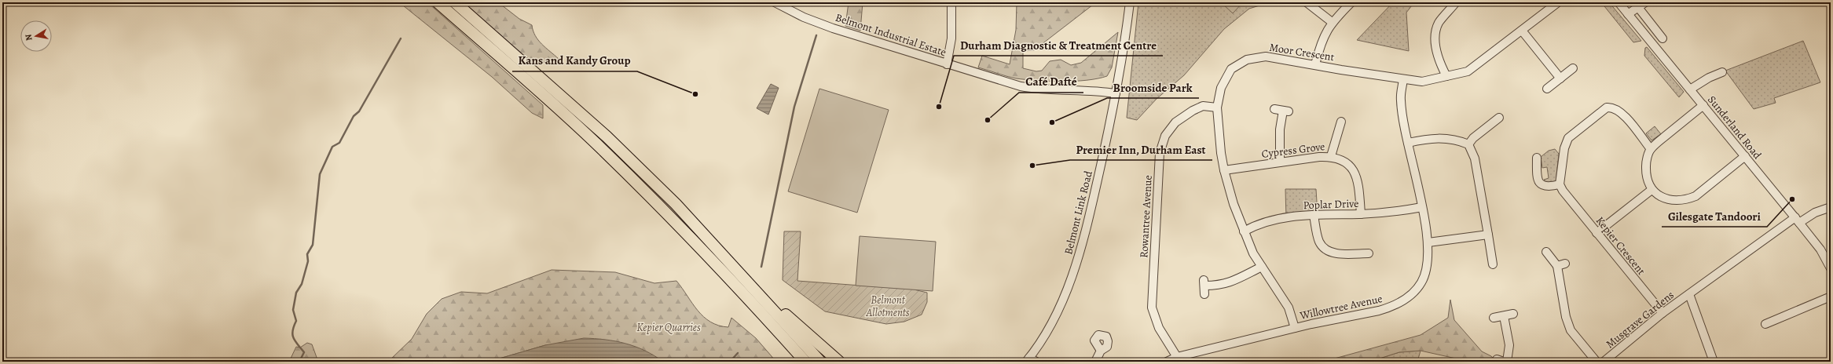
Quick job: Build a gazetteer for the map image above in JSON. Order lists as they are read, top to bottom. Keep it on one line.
{"streets":{"street":["Belmont Industrial Estate","Moor Crescent","Sunderland Road","Cypress Grove","Poplar Drive","Belmont Link Road","Rowantree Avenue","Kepier Crescent","Willowtree Avenue","Musgrave Gardens"]},"crossings":[["Belmont Industrial Estate","Belmont Link Road"],["Moor Crescent","Cypress Grove"],["Moor Crescent","Poplar Drive"],["Moor Crescent","Rowantree Avenue"],["Moor Crescent","Willowtree Avenue"],["Sunderland Road","Musgrave Gardens"],["Cypress Grove","Poplar Drive"],["Poplar Drive","Willowtree Avenue"],["Rowantree Avenue","Willowtree Avenue"],["Kepier Crescent","Musgrave Gardens"]],"parks":["Belmont Allotments","Kepier Quarries"],"places":["Kans and Kandy Group","Durham Diagnostic & Treatment Centre","Café Dafté","Broomside Park","Premier Inn, Durham East","Gilesgate Tandoori"],"north":"left"}
